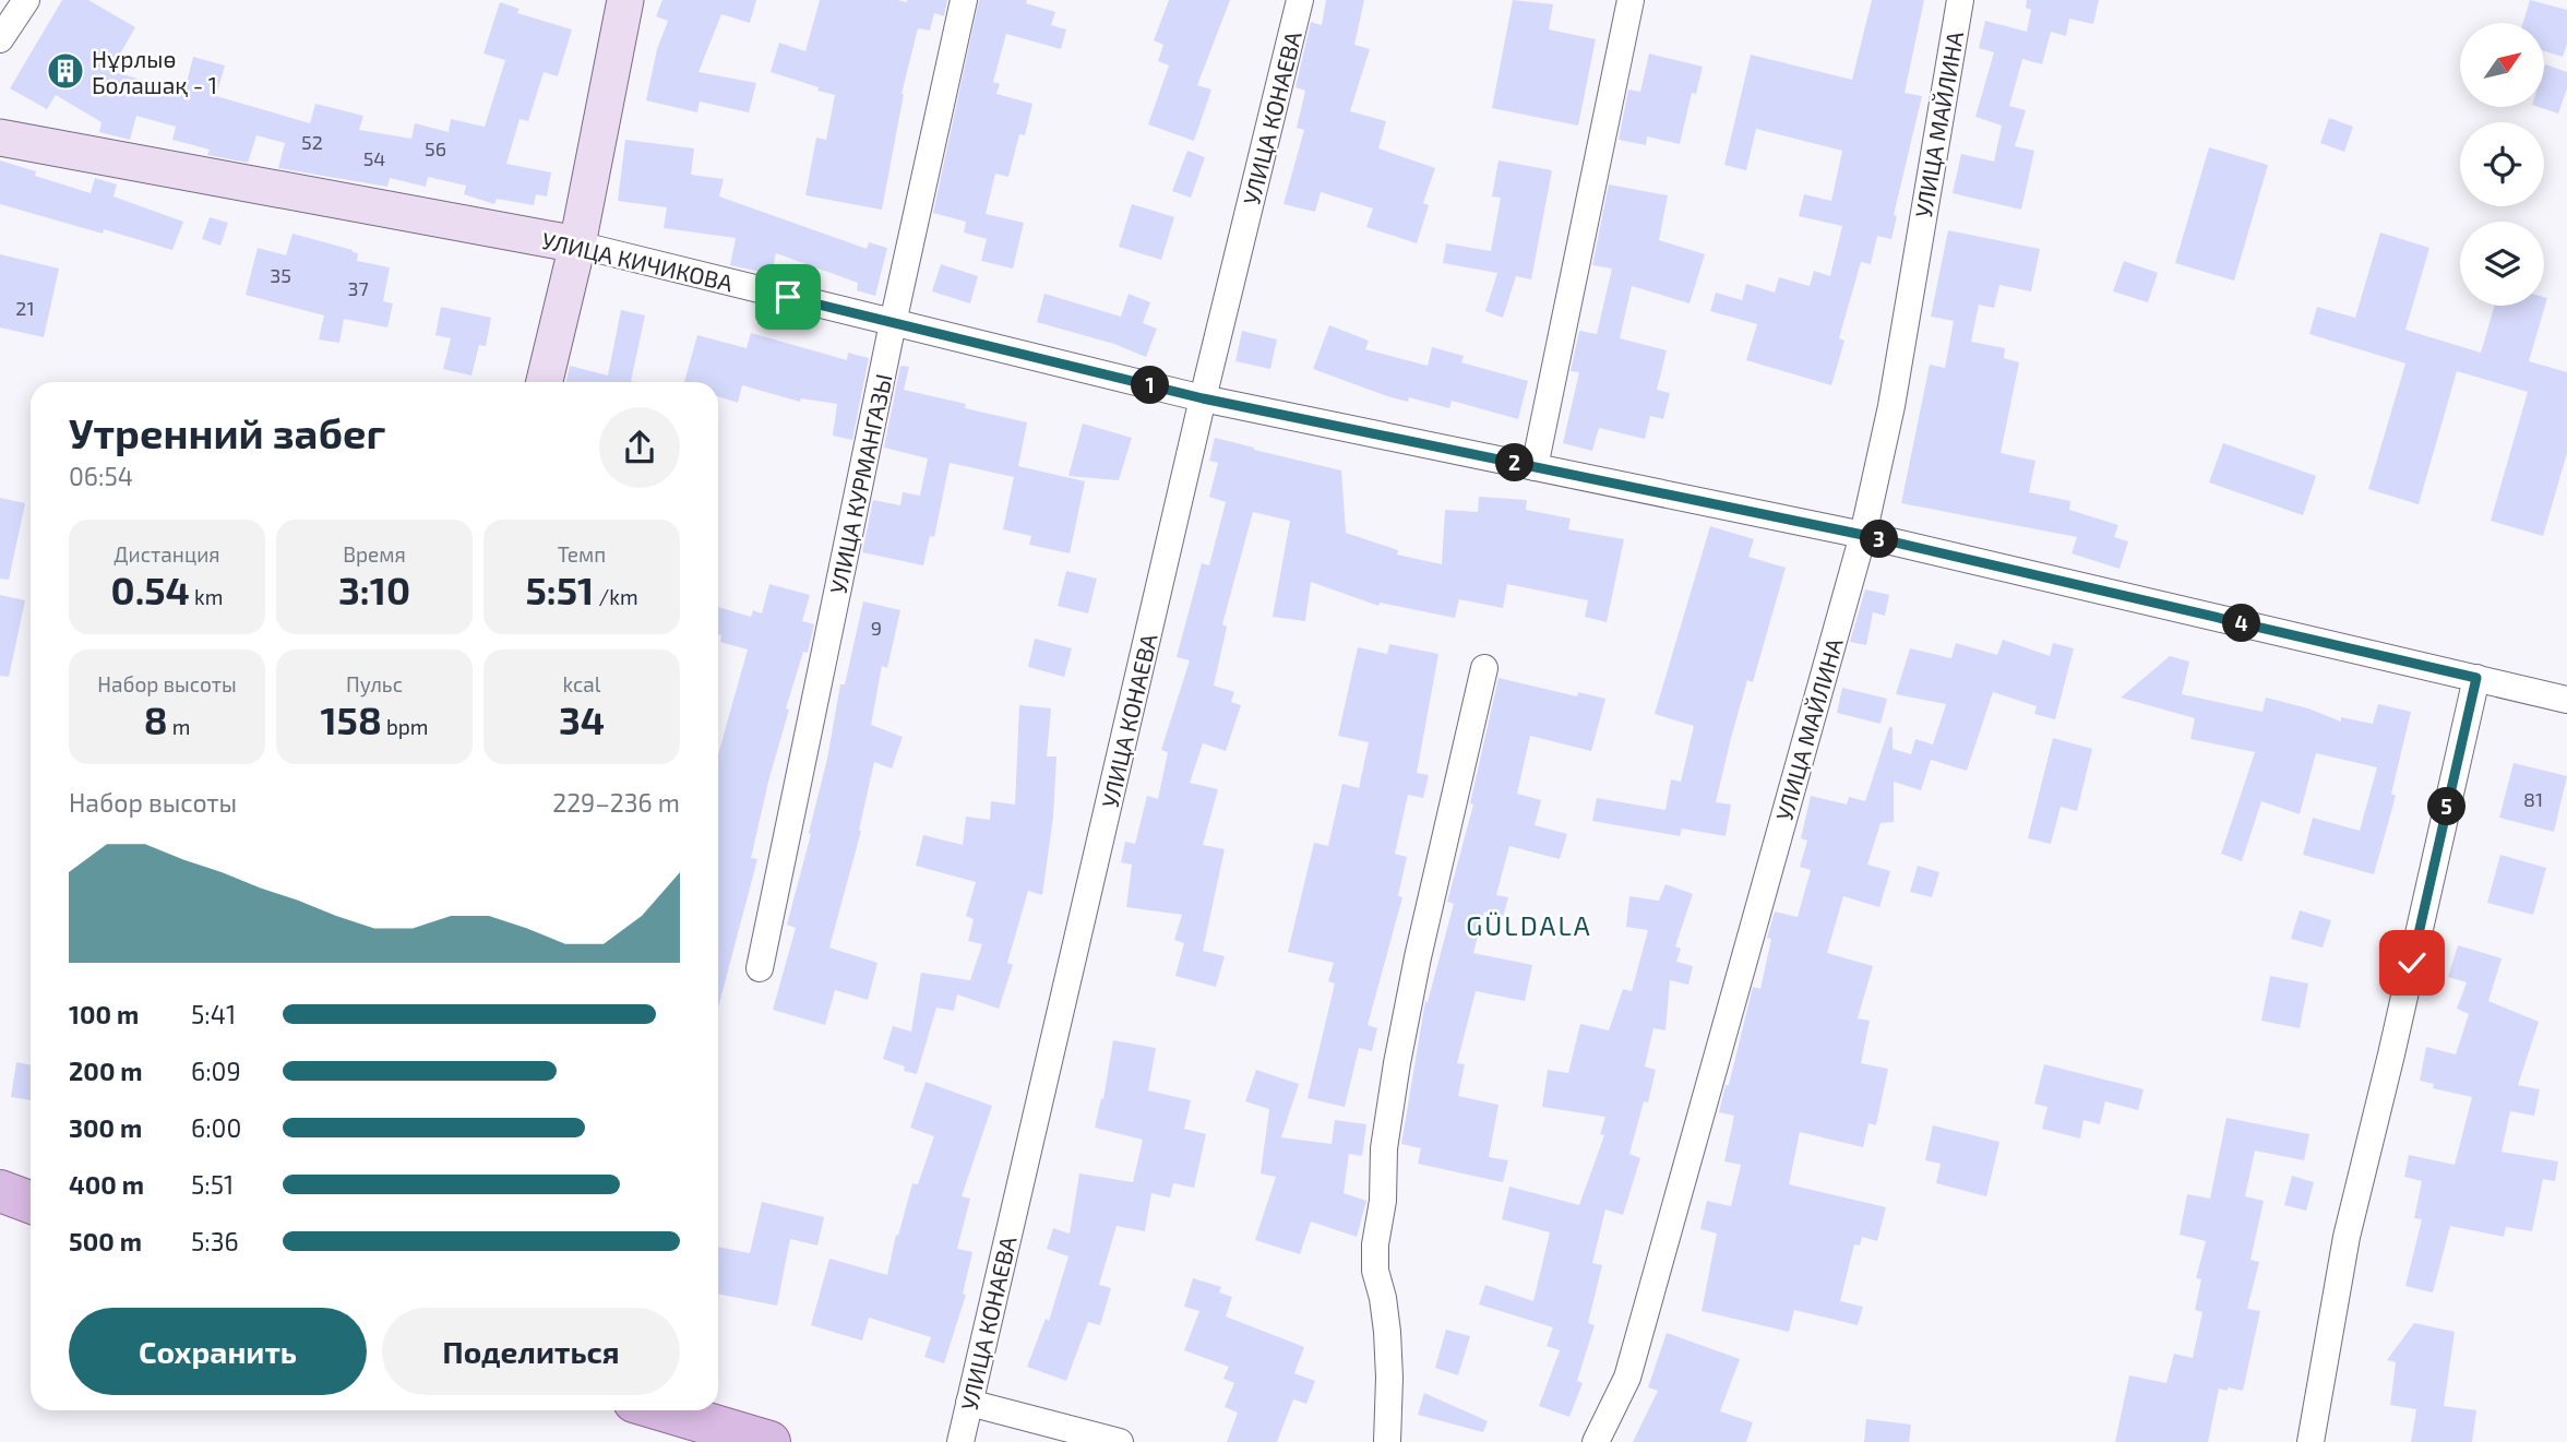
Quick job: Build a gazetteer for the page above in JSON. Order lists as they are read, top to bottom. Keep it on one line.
{"streets":{"street":["УЛИЦА КОНАЕВА","УЛИЦА МАЙЛИНА","УЛИЦА КИЧИКОВА","УЛИЦА КУРМАНГАЗЫ"]},"crossings":[["УЛИЦА КОНАЕВА","УЛИЦА КИЧИКОВА"],["УЛИЦА МАЙЛИНА","УЛИЦА КИЧИКОВА"],["УЛИЦА КИЧИКОВА","УЛИЦА КУРМАНГАЗЫ"]],"districts":["GÜLDALA"],"places":{"building":["Нұрлыө Болашақ - 1"]},"house_numbers":["52","56","54","35","37","21","9","81"],"north":"top right","page":{"pins":["1","2","3","4","5"],"heading":["Утренний забег","06:54"],"stats":[["Дистанция","0.54 km"],["Время","3:10"],["Темп","5:51 /km"],["Набор высоты","8 m"],["Пульс","158 bpm"],["kcal","34"]],"chart":["Набор высоты","229–236 m"],"list":[{"name":"100 m","note":"5:41"},{"name":"200 m","note":"6:09"},{"name":"300 m","note":"6:00"},{"name":"400 m","note":"5:51"},{"name":"500 m","note":"5:36"}],"buttons":["Сохранить","Поделиться"]}}
